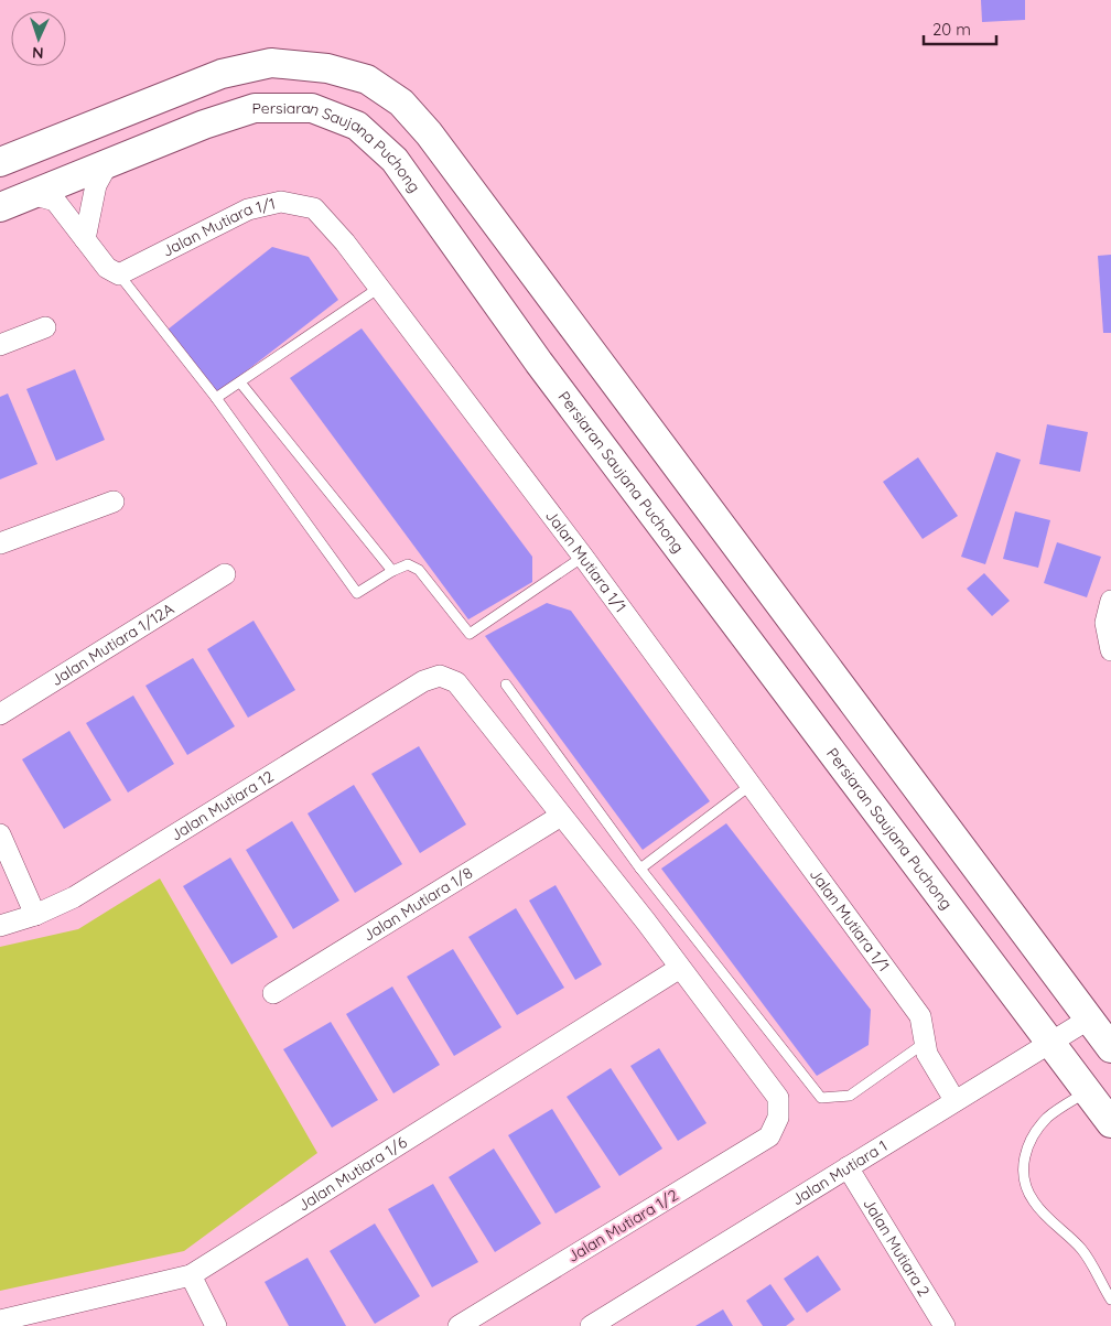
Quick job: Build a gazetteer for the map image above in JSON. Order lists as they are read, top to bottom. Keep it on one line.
{"streets":{"street":["Persiaran Saujana Puchong","Jalan Mutiara 1/1","Jalan Mutiara 1/12A","Jalan Mutiara 12","Jalan Mutiara 1/8","Jalan Mutiara 1","Jalan Mutiara 1/6","Jalan Mutiara 1/2","Jalan Mutiara 2"]},"crossings":[["Persiaran Saujana Puchong","Jalan Mutiara 1"],["Jalan Mutiara 1/1","Jalan Mutiara 1"],["Jalan Mutiara 12","Jalan Mutiara 1/8"],["Jalan Mutiara 1","Jalan Mutiara 2"],["Jalan Mutiara 1/6","Jalan Mutiara 1/2"]],"scale_bar":"20 m","north":"bottom"}
